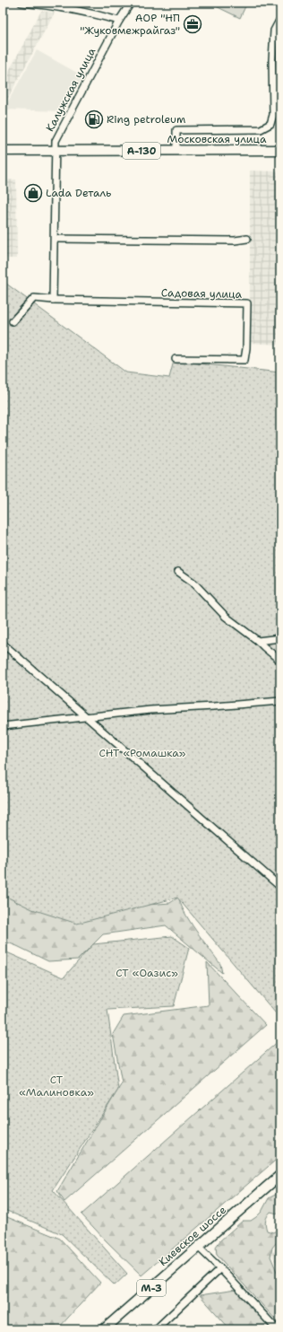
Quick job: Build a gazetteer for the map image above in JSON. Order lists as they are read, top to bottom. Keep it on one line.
{"streets":{"highway":["Московская улица","А-130","Киевское шоссе","М-3"],"street":["Калужская улица","Садовая улица"]},"crossings":[["Калужская улица","Московская улица"],["Калужская улица","Садовая улица"]],"parks":["СНТ «Ромашка»","СТ «Оазис»","СТ «Малиновка»"],"places":{"office":["АОР \"НП \"Жуковмежрайгаз\""],"fuel station":["Ring petroleum"],"shop":["Lada Dеталь"]}}
